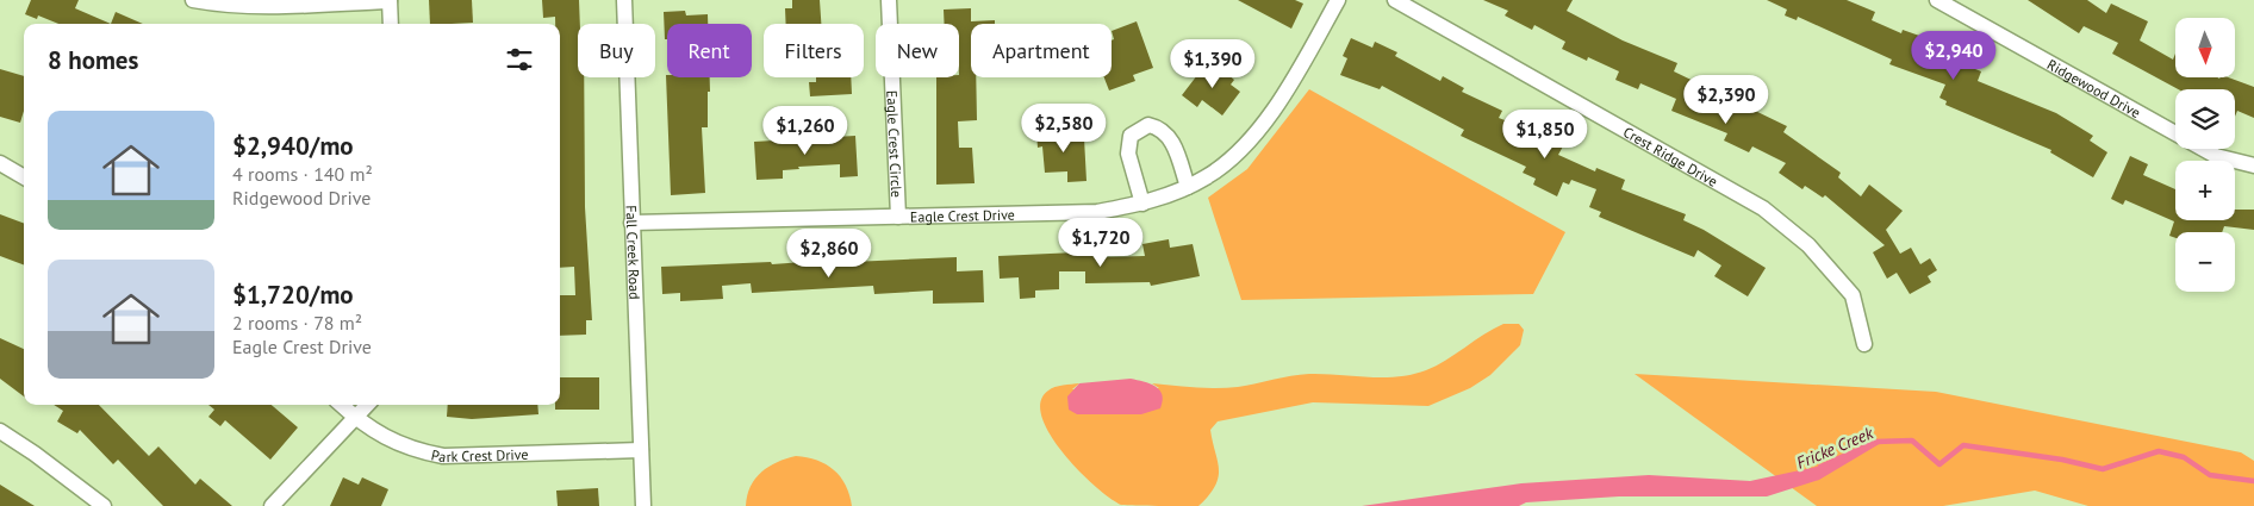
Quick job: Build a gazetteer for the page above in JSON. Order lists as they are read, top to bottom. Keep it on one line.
{"streets":{"street":["Ridgewood Drive","Eagle Crest Circle","Crest Ridge Drive","Eagle Crest Drive","Fall Creek Road","Park Crest Drive"]},"crossings":[["Eagle Crest Circle","Eagle Crest Drive"],["Eagle Crest Drive","Fall Creek Road"],["Fall Creek Road","Park Crest Drive"]],"water":["Fricke Creek"],"north":"bottom","page":{"map_buttons":["+","−"],"chip":["Buy","Rent","Filters","New","Apartment"],"heading":"8 homes","price":["$2,940","$1,390","$2,390","$2,580","$1,260","$1,850","$1,720","$2,860"],"list":[{"name":"$2,940/mo","note":"4 rooms · 140 m² · Ridgewood Drive"},{"name":"$1,720/mo","note":"2 rooms · 78 m² · Eagle Crest Drive"}]}}
